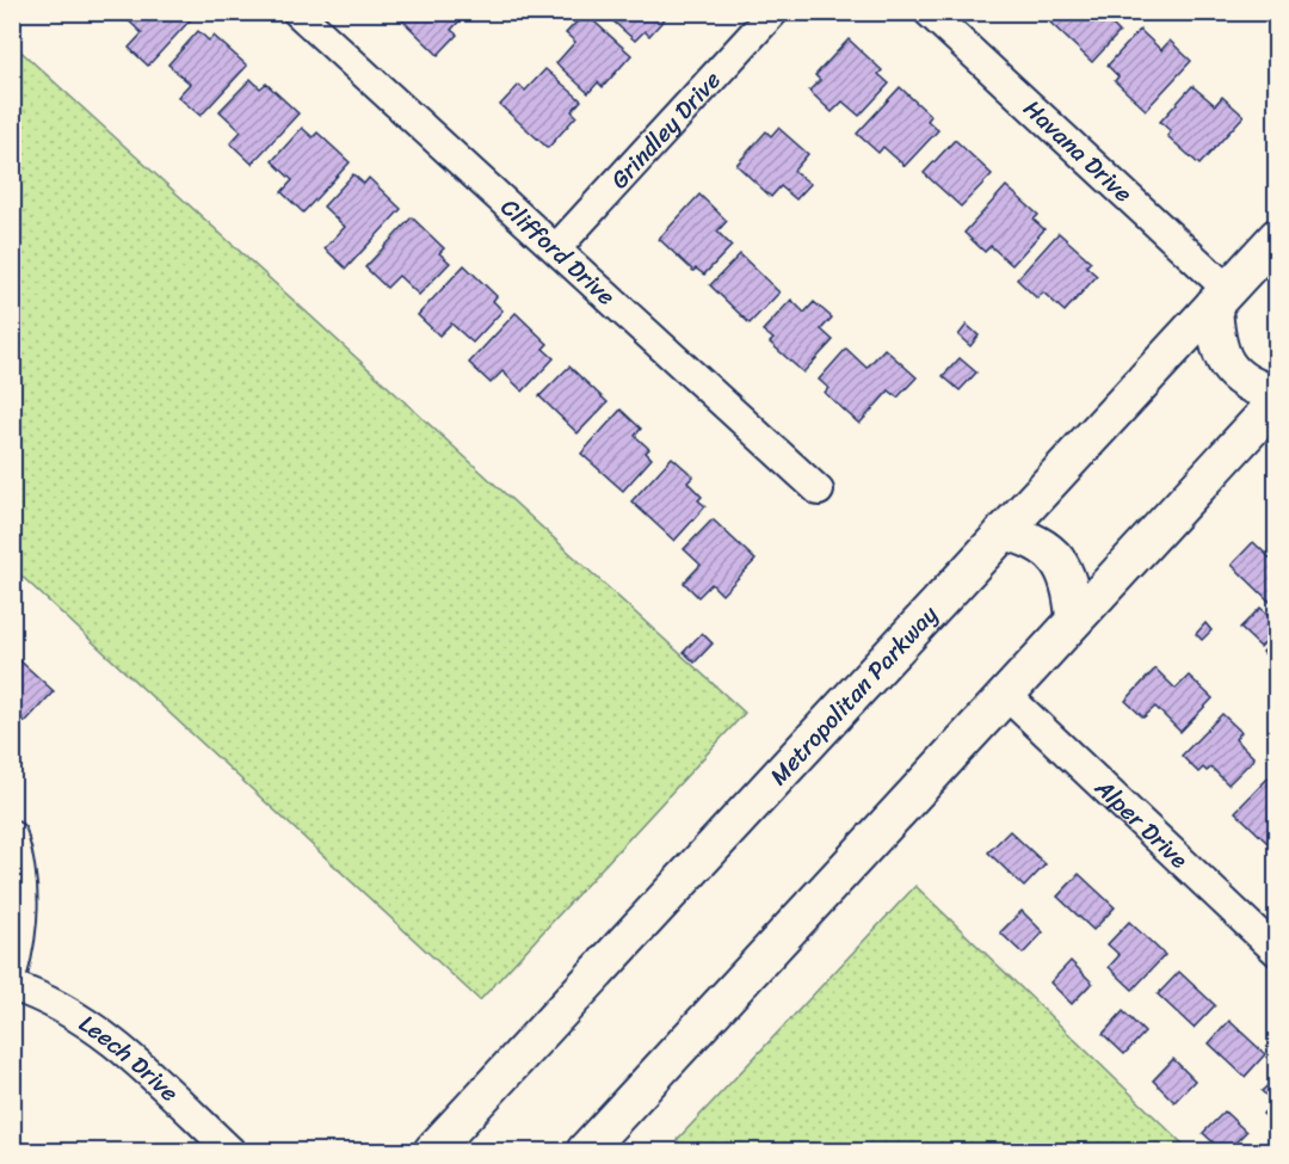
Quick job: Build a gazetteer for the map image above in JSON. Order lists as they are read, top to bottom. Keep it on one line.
{"streets":{"main road":["Metropolitan Parkway"],"street":["Grindley Drive","Havana Drive","Clifford Drive","Alper Drive","Leech Drive"]},"crossings":[["Grindley Drive","Clifford Drive"],["Havana Drive","Metropolitan Parkway"]]}
